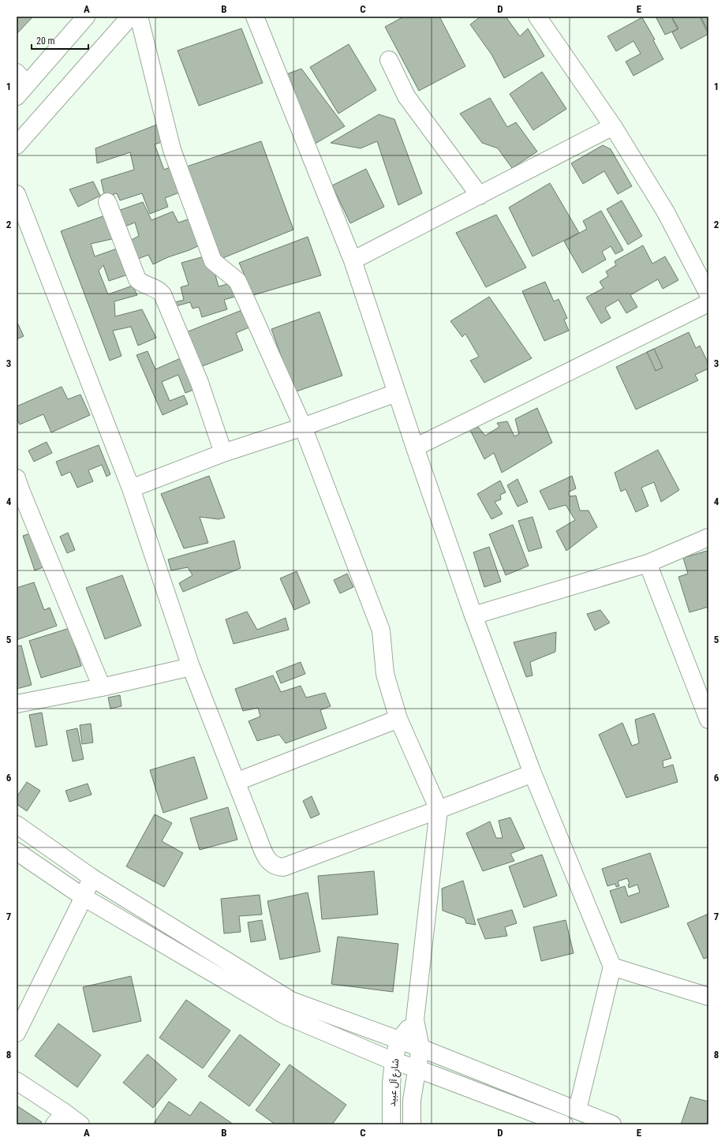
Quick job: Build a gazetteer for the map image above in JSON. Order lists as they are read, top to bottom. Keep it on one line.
{"streets":{"street":["شارع آل عبيد"]},"scale_bar":"20 m","grid":{"columns":["A","B","C","D","E"],"rows":["1","2","3","4","5","6","7","8"]}}
